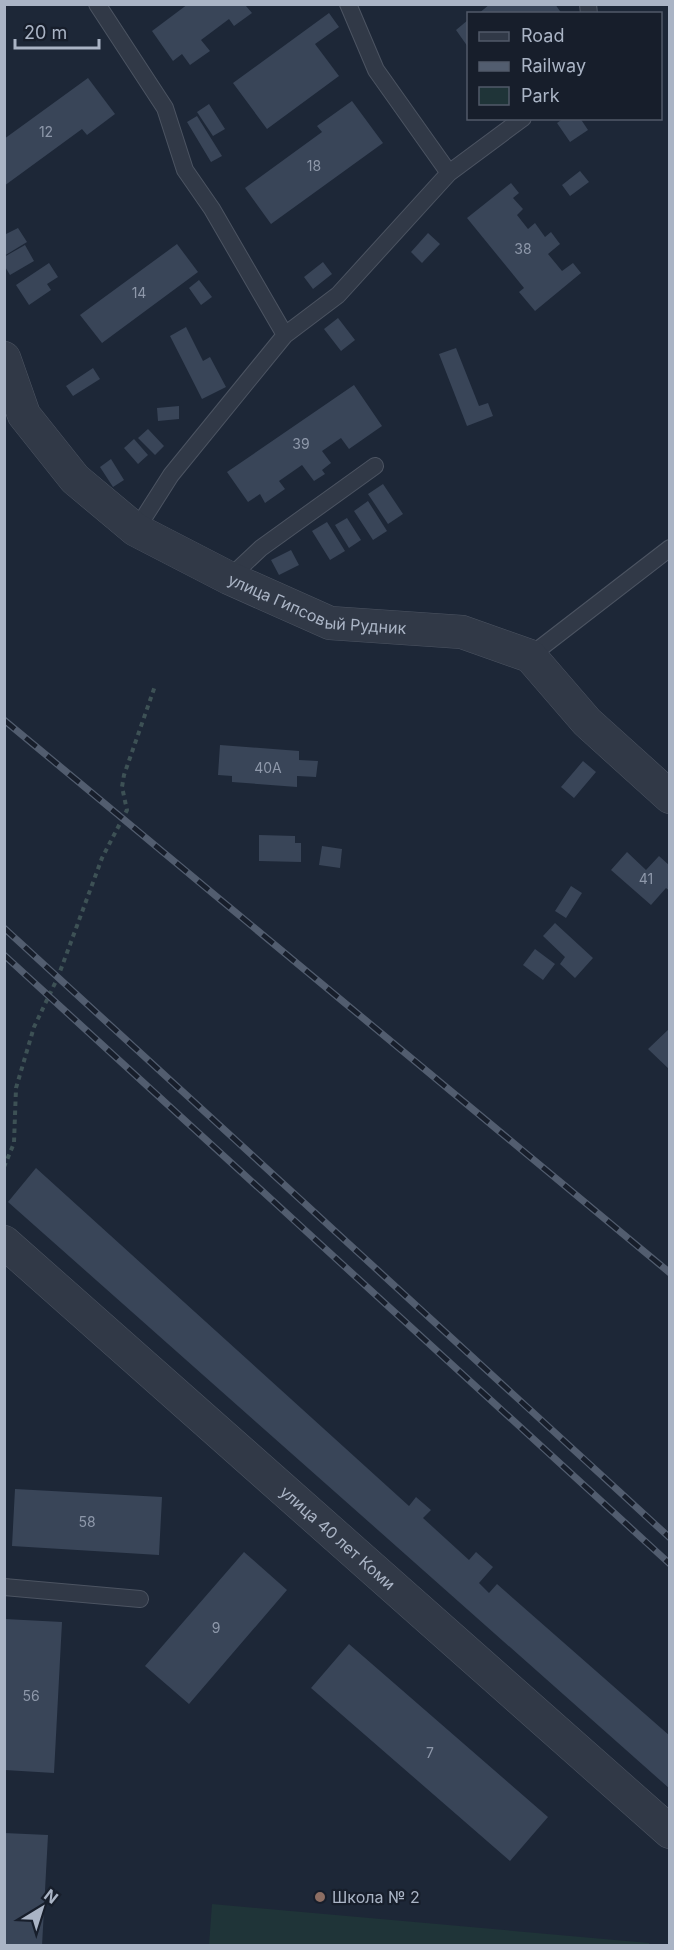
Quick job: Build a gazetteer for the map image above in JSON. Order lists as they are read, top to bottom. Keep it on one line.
{"streets":{"street":["улица Гипсовый Рудник","улица 40 лет Коми"]},"places":["Школа № 2"],"house_numbers":["12","18","38","14","39","40А","41","58","9","56","7"],"legend":["Road","Railway","Park"],"scale_bar":"20 m","north":"top right"}
